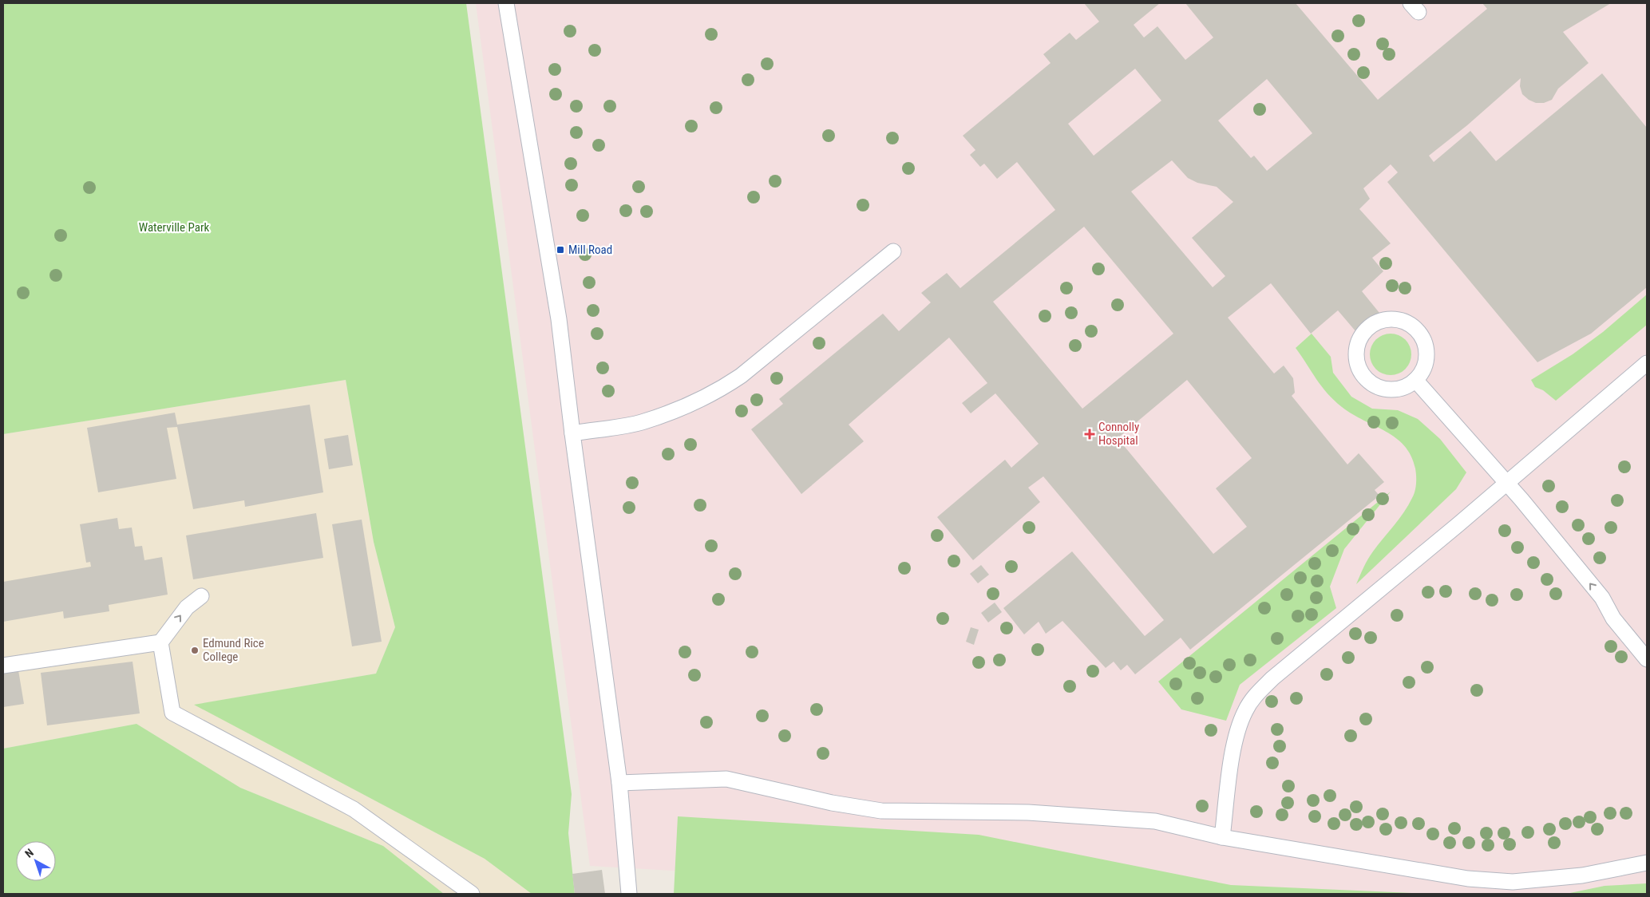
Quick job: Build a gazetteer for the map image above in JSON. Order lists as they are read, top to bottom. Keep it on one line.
{"parks":["Waterville Park"],"places":{"transit":["Mill Road"],"health":["Connolly Hospital"],"other":["Edmund Rice College"]},"north":"top left"}
